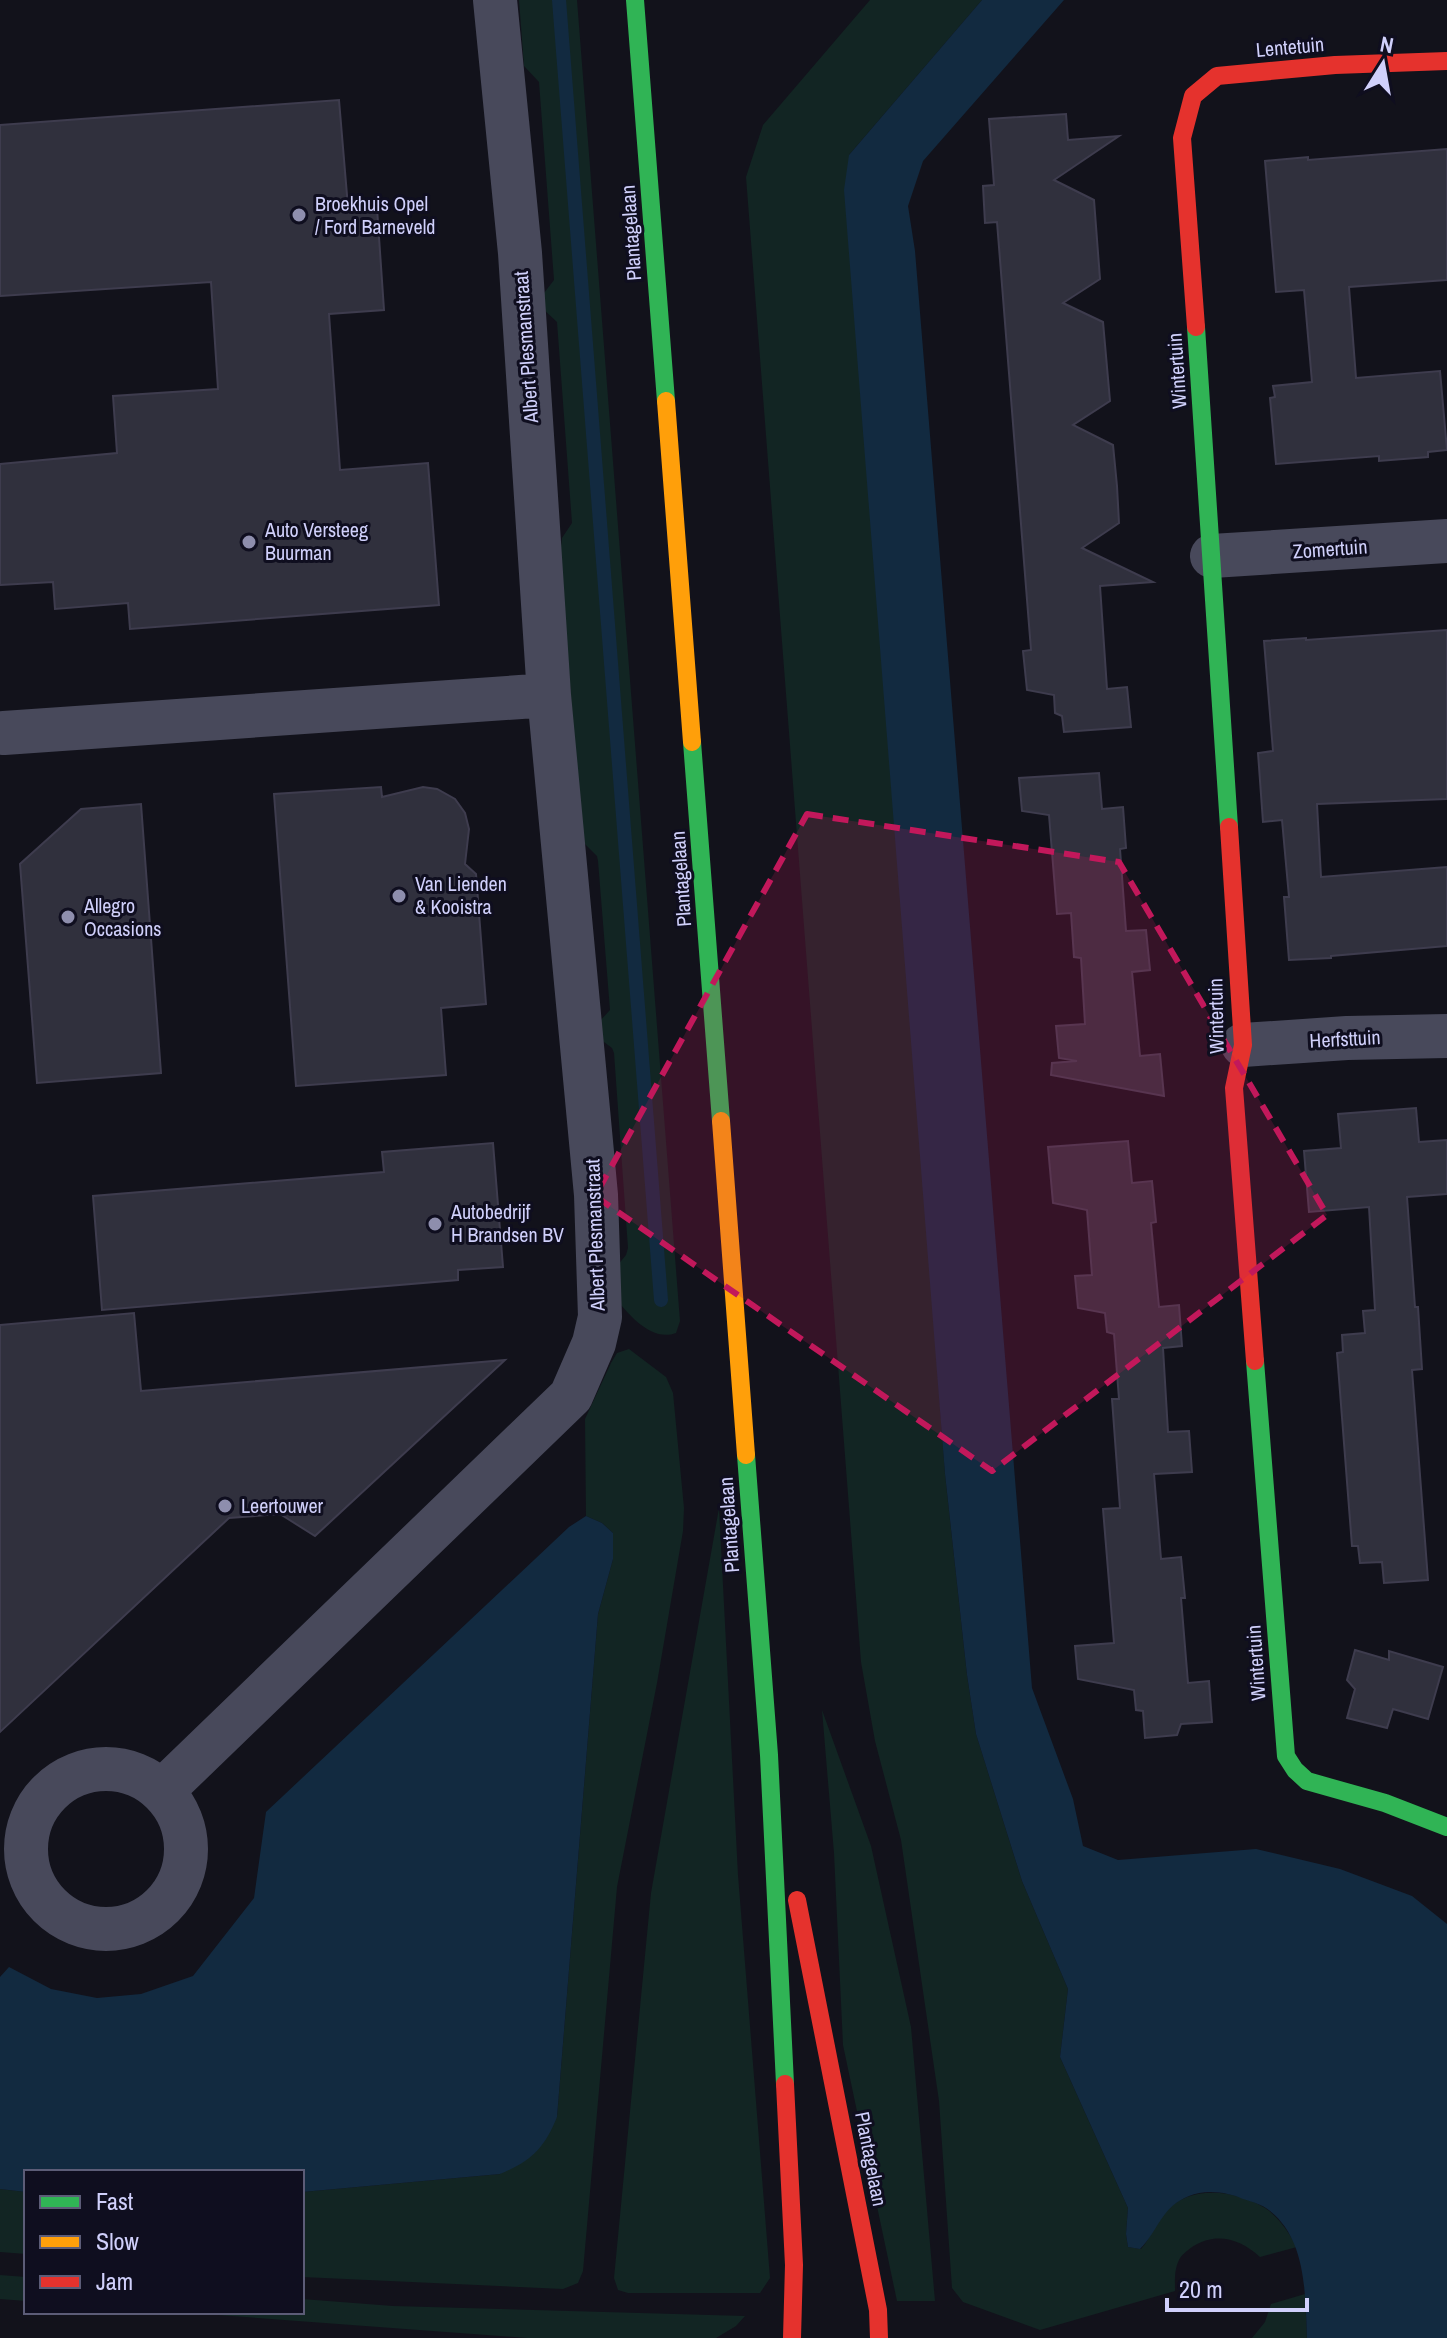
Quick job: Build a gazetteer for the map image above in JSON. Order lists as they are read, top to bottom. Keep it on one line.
{"streets":{"main road":["Lentetuin","Plantagelaan","Wintertuin"],"street":["Albert Plesmanstraat","Zomertuin","Herfsttuin"]},"crossings":[["Lentetuin","Wintertuin"],["Wintertuin","Zomertuin"],["Wintertuin","Herfsttuin"]],"places":["Broekhuis Opel / Ford Barneveld","Auto Versteeg Buurman","Van Lienden & Kooistra","Allegro Occasions","Autobedrijf H Brandsen BV","Leertouwer"],"legend":["Fast","Slow","Jam"],"scale_bar":"20 m","north":"top"}
